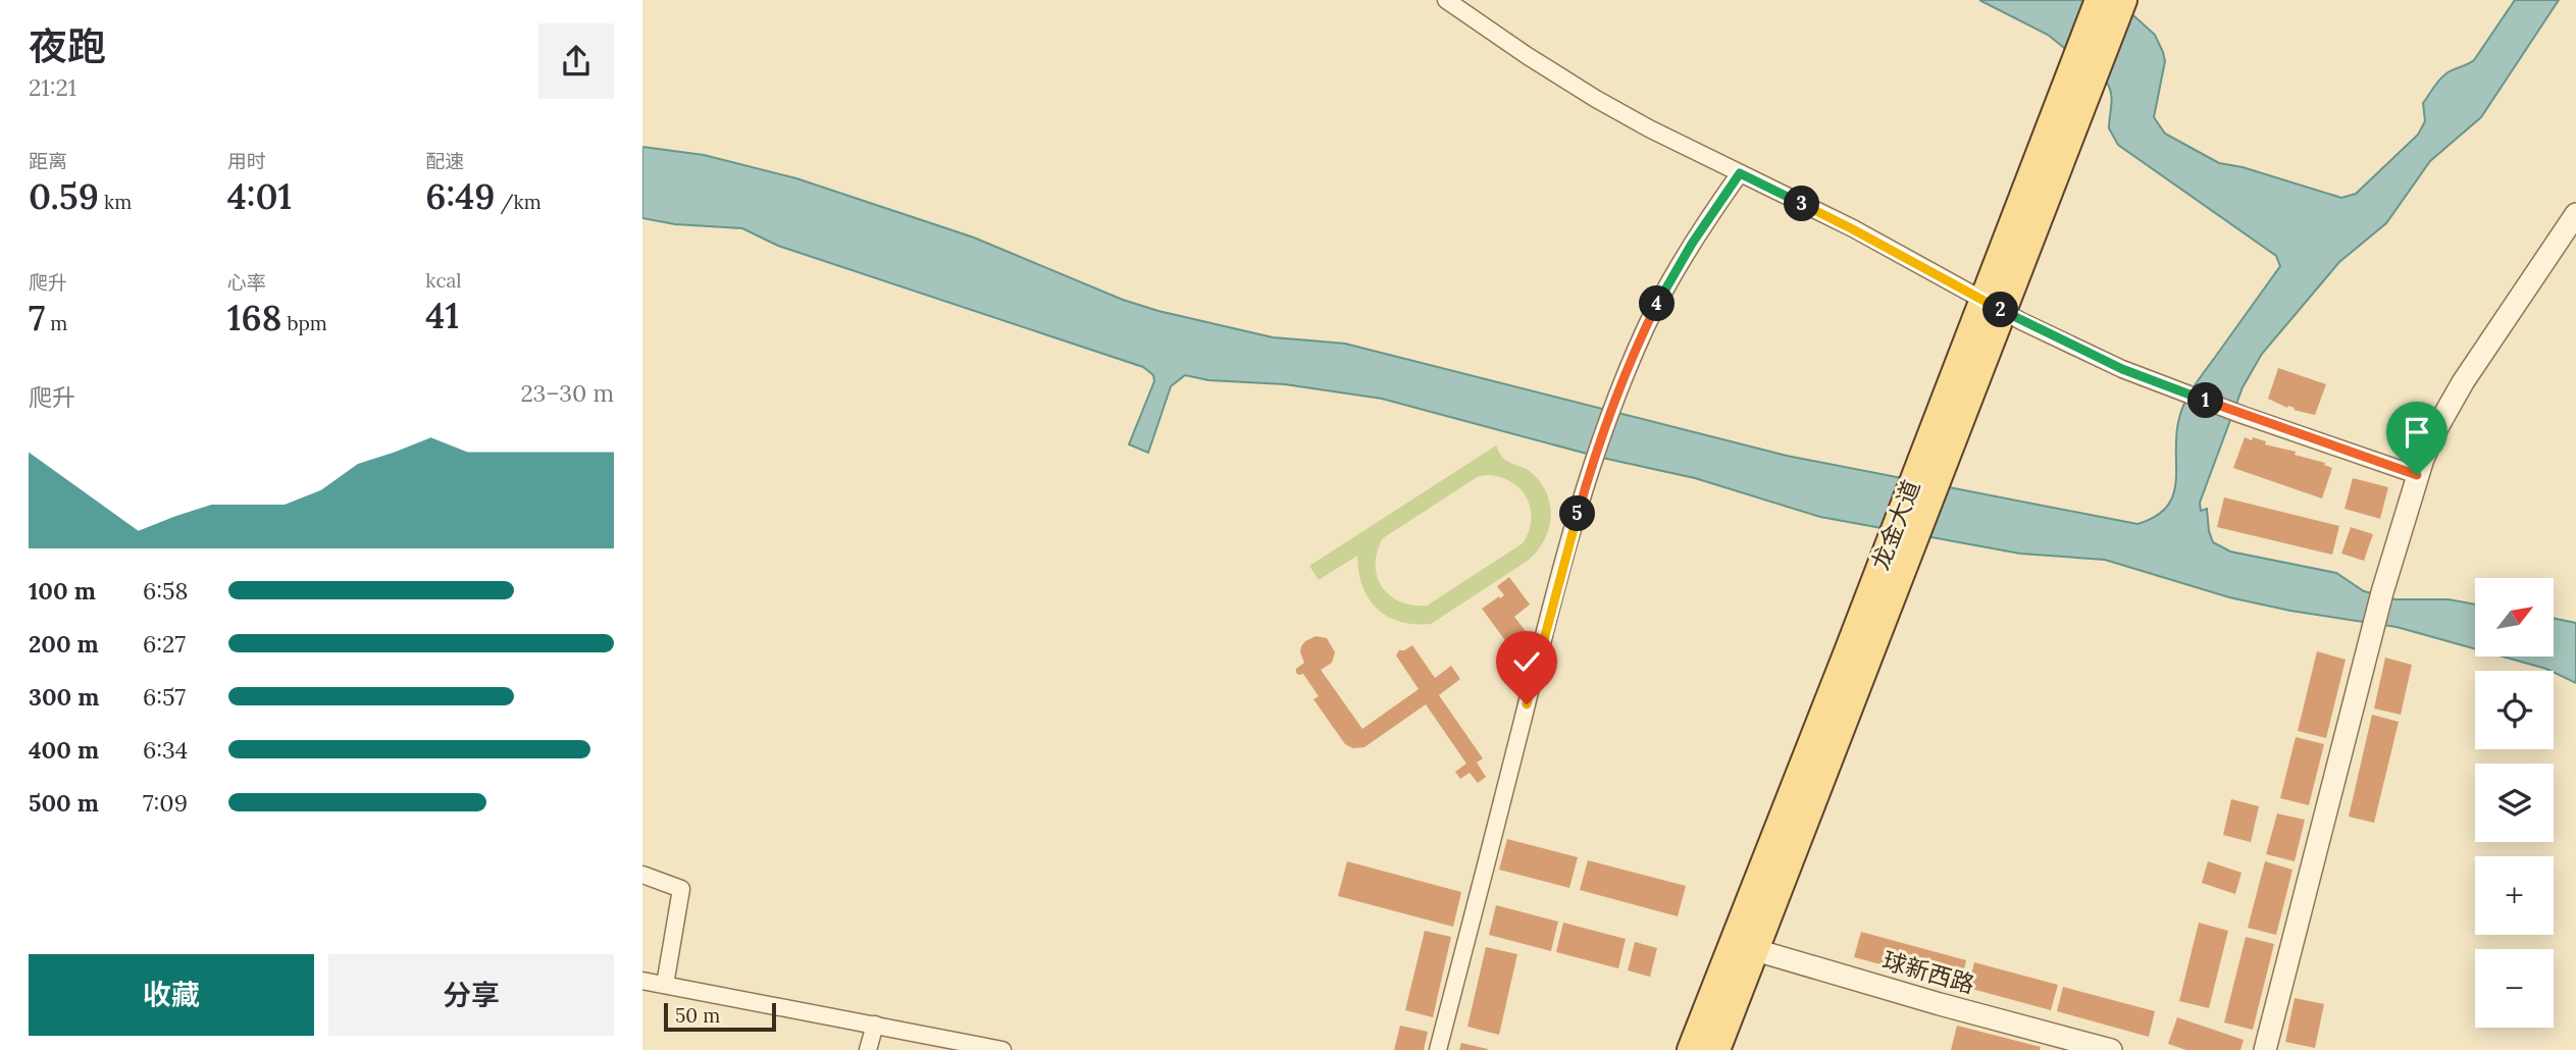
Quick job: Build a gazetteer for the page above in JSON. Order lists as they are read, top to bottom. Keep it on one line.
{"streets":{"main road":["龙金大道"],"street":["球新西路"]},"crossings":[["龙金大道","球新西路"]],"scale_bar":"50 m","north":"top right","page":{"heading":["夜跑","21:21"],"stats":[["距离","0.59 km"],["用时","4:01"],["配速","6:49 /km"],["爬升","7 m"],["心率","168 bpm"],["kcal","41"]],"pins":["3","4","2","1","5"],"chart":["爬升","23–30 m"],"list":[{"name":"100 m","note":"6:58"},{"name":"200 m","note":"6:27"},{"name":"300 m","note":"6:57"},{"name":"400 m","note":"6:34"},{"name":"500 m","note":"7:09"}],"map_buttons":["+","−"],"buttons":["收藏","分享"],"scale":"50 m"}}
